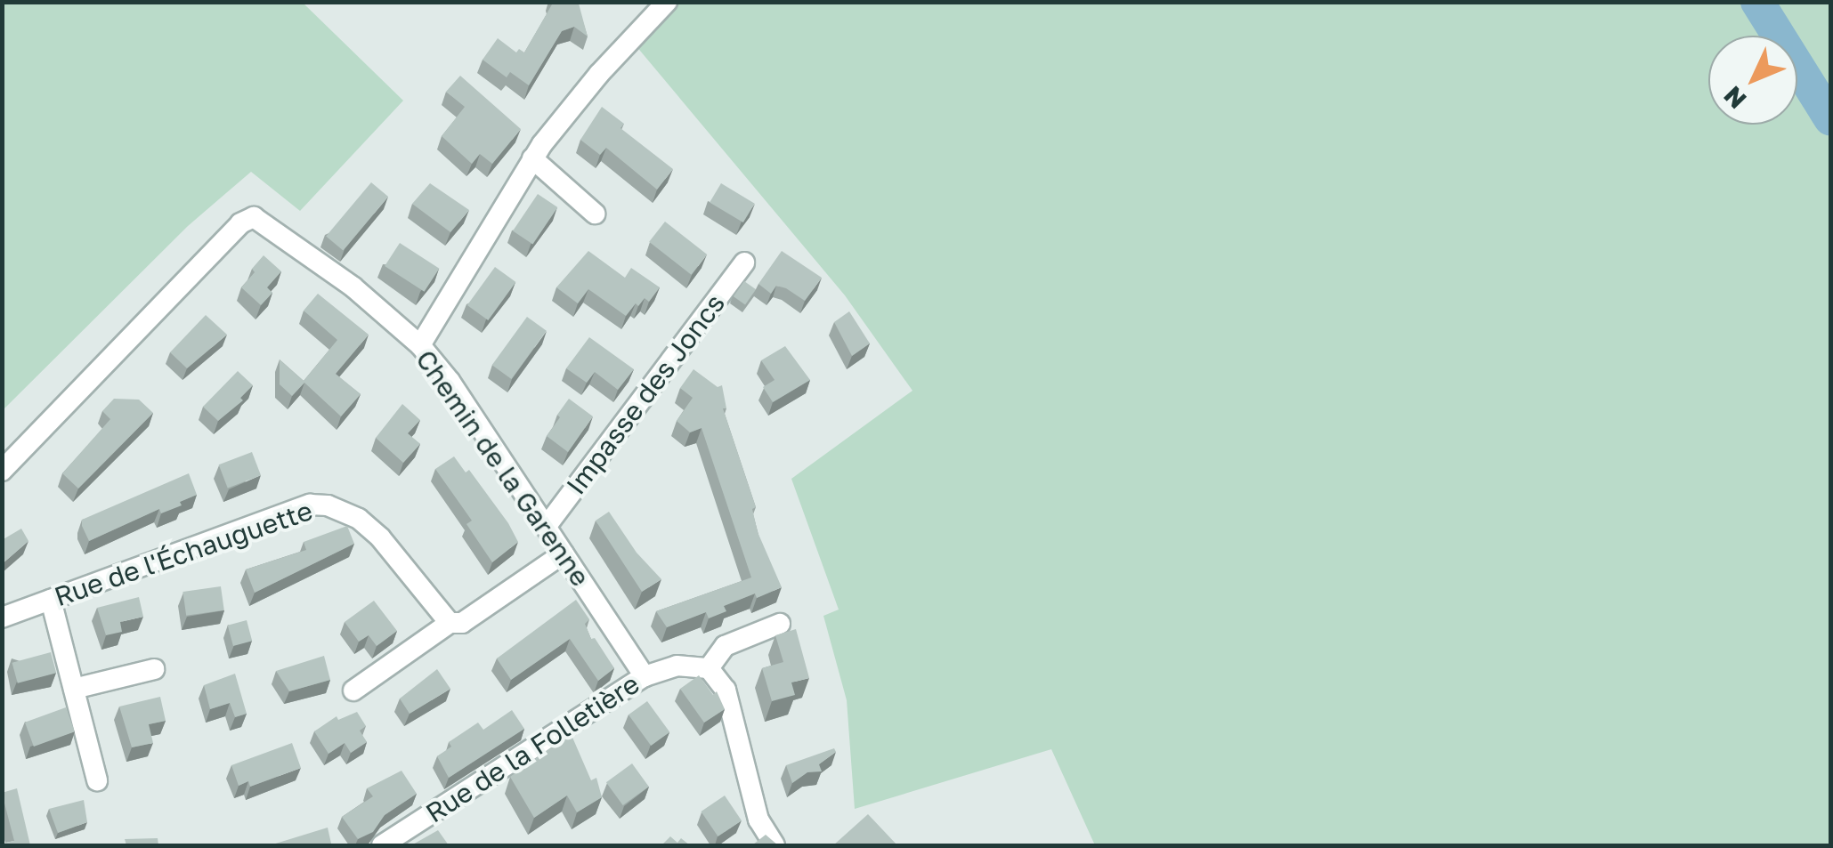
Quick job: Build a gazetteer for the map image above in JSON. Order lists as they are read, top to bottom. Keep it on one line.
{"streets":{"street":["Impasse des Joncs","Chemin de la Garenne","Rue de l'Échauguette","Rue de la Folletière"]},"crossings":[["Impasse des Joncs","Chemin de la Garenne"],["Chemin de la Garenne","Rue de la Folletière"]],"north":"bottom left"}
